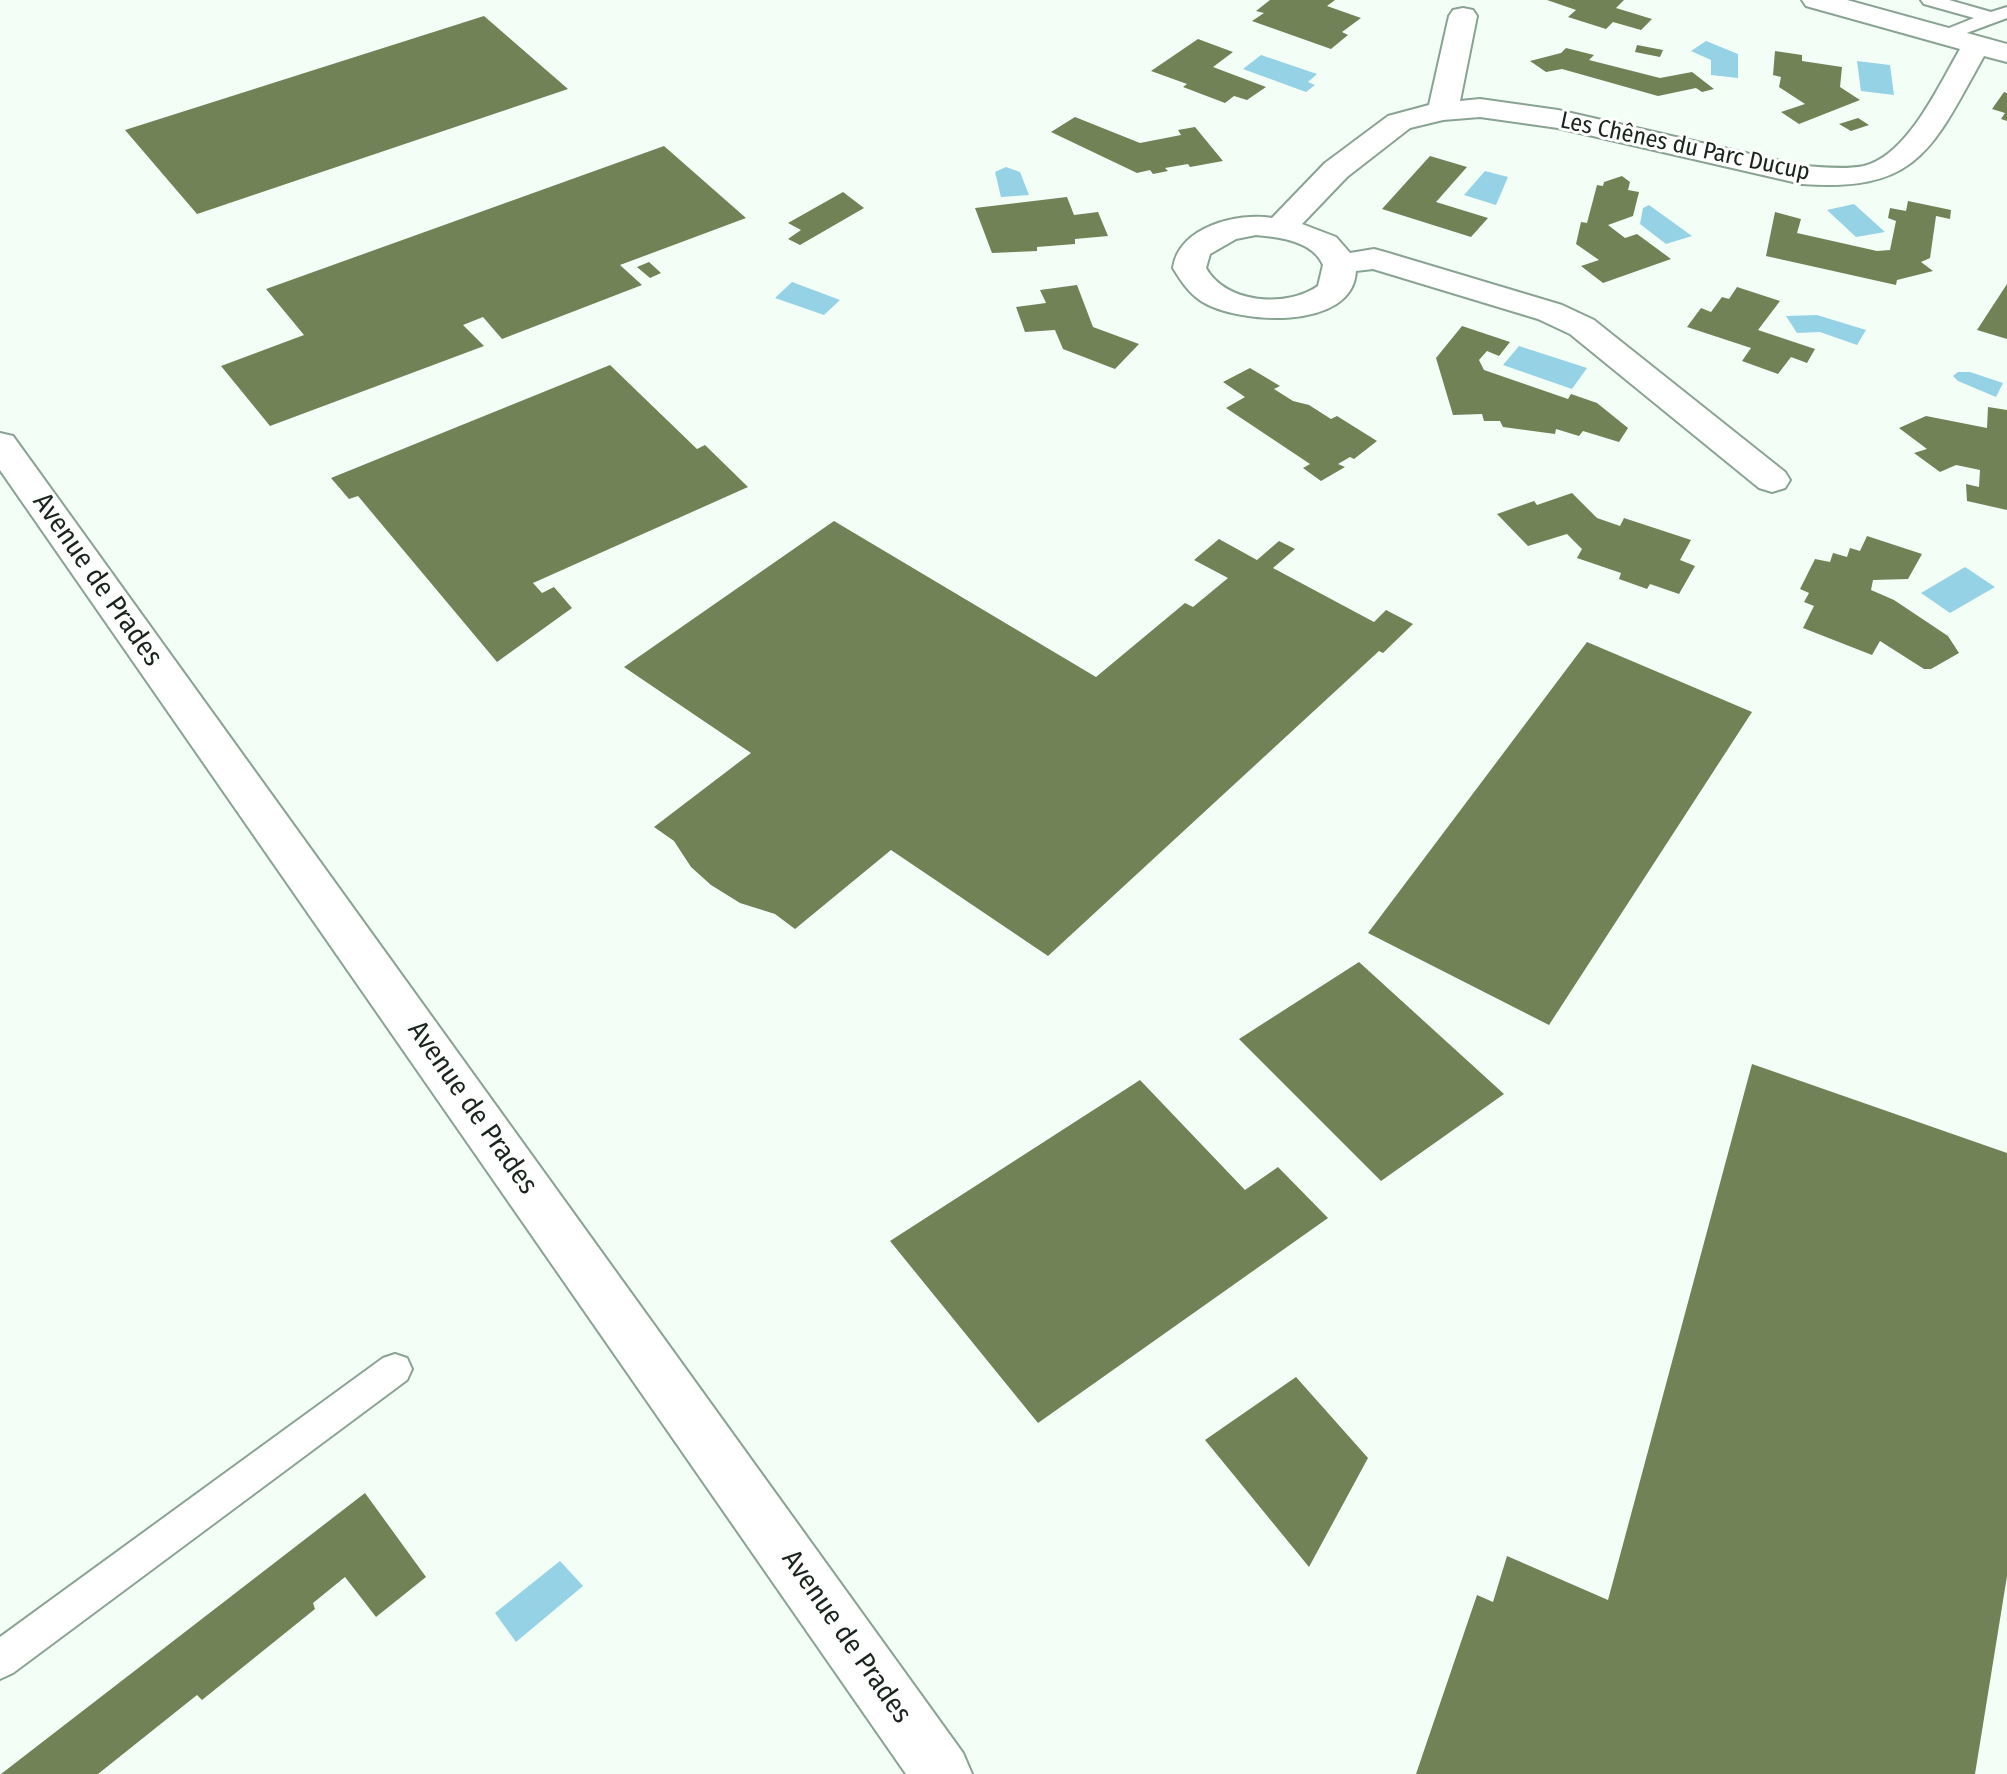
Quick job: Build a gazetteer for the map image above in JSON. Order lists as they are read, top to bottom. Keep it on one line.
{"streets":{"street":["Les Chênes du Parc Ducup","Avenue de Prades"]}}
